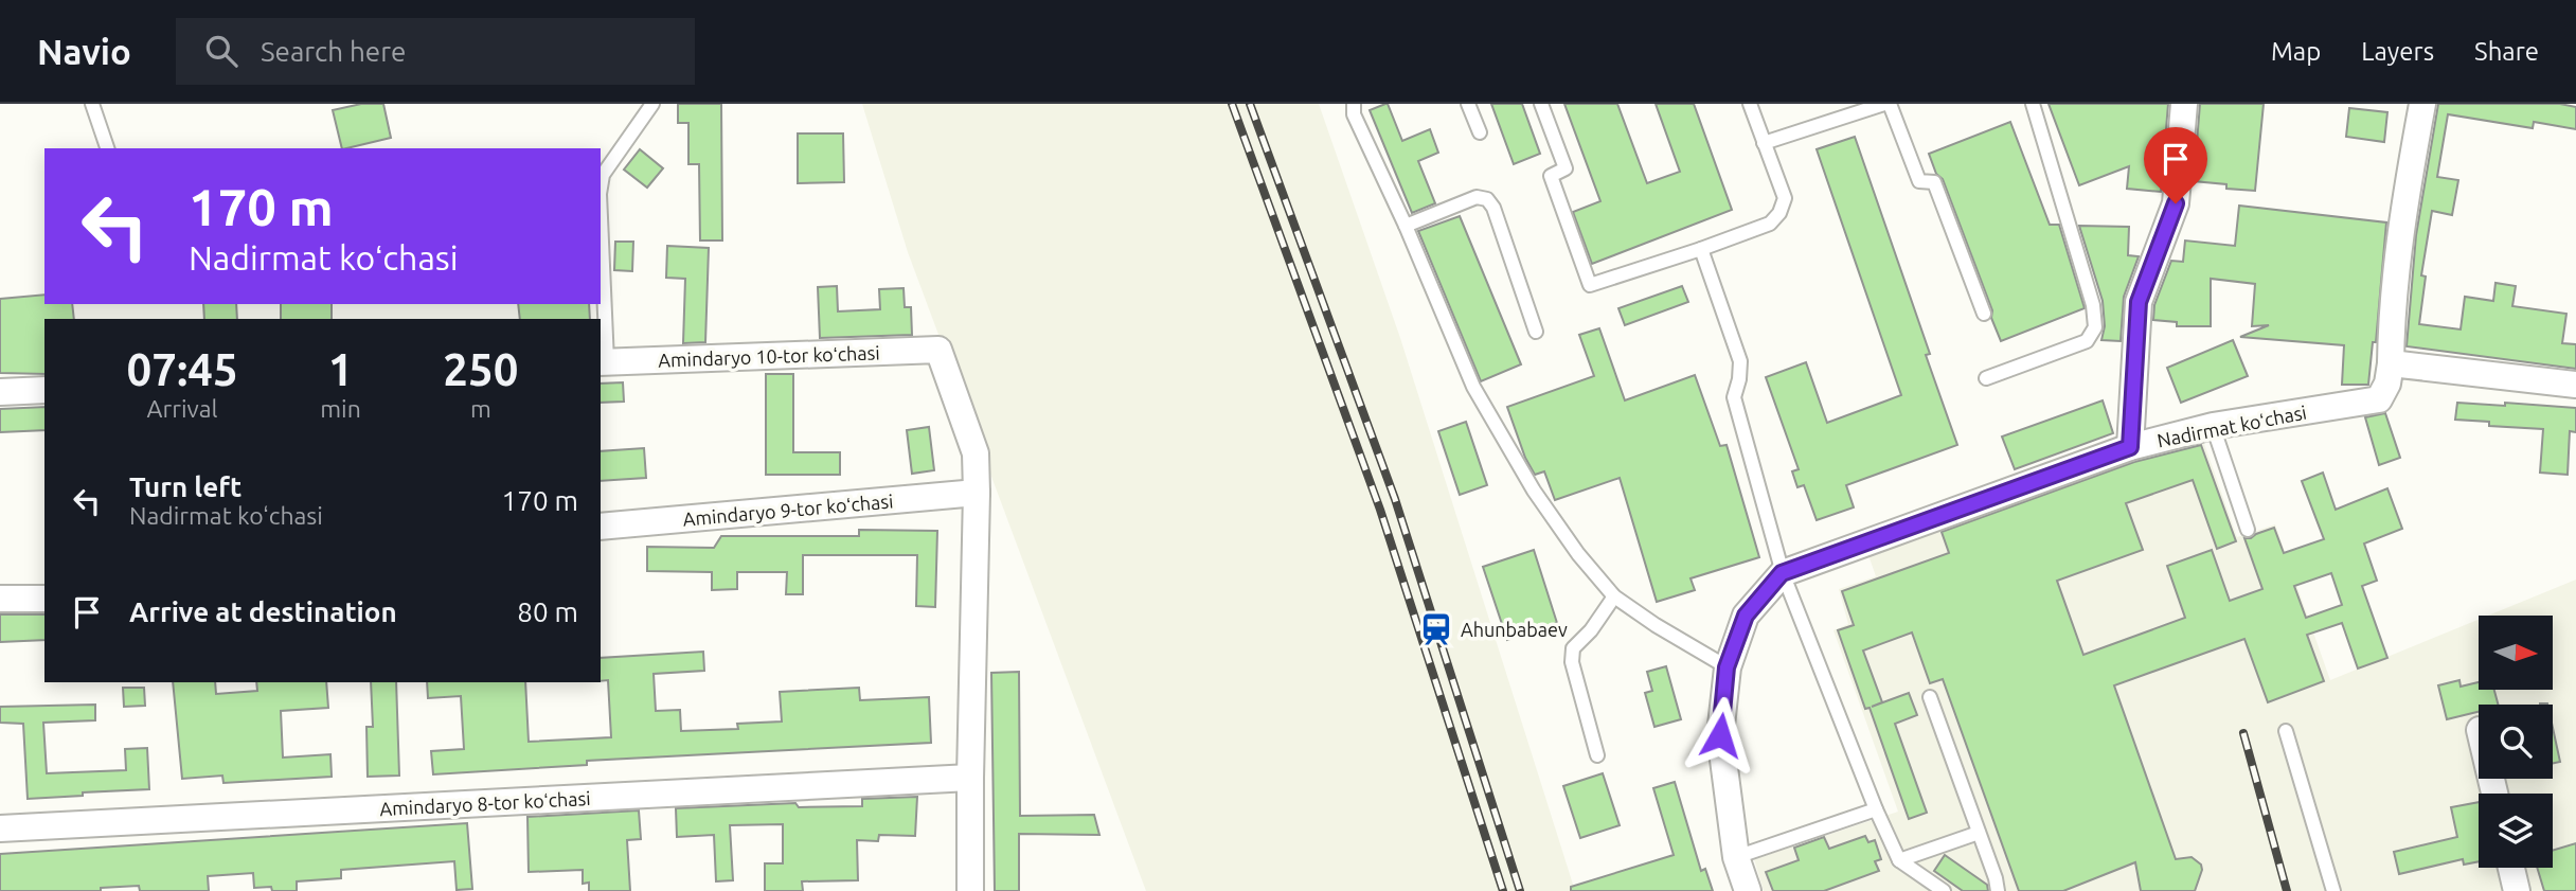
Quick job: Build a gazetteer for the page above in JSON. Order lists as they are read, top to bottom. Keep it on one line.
{"streets":{"street":["Amindaryo 10-tor koʻchasi","Nadirmat koʻchasi","Amindaryo 9-tor koʻchasi","Amindaryo 8-tor koʻchasi"]},"crossings":[["Amindaryo 10-tor koʻchasi","Amindaryo 9-tor koʻchasi"]],"places":{"station":["Ahunbabaev"]},"north":"right","page":{"header":"Navio","search":"Search here","nav":["Map","Layers","Share"],"turn":["170 m","Nadirmat koʻchasi"],"eta":["07:45","Arrival","1","min","250","m"],"list":[{"name":"Turn left","note":"Nadirmat koʻchasi","value":"170 m"},{"name":"Arrive at destination","value":"80 m"}]}}
